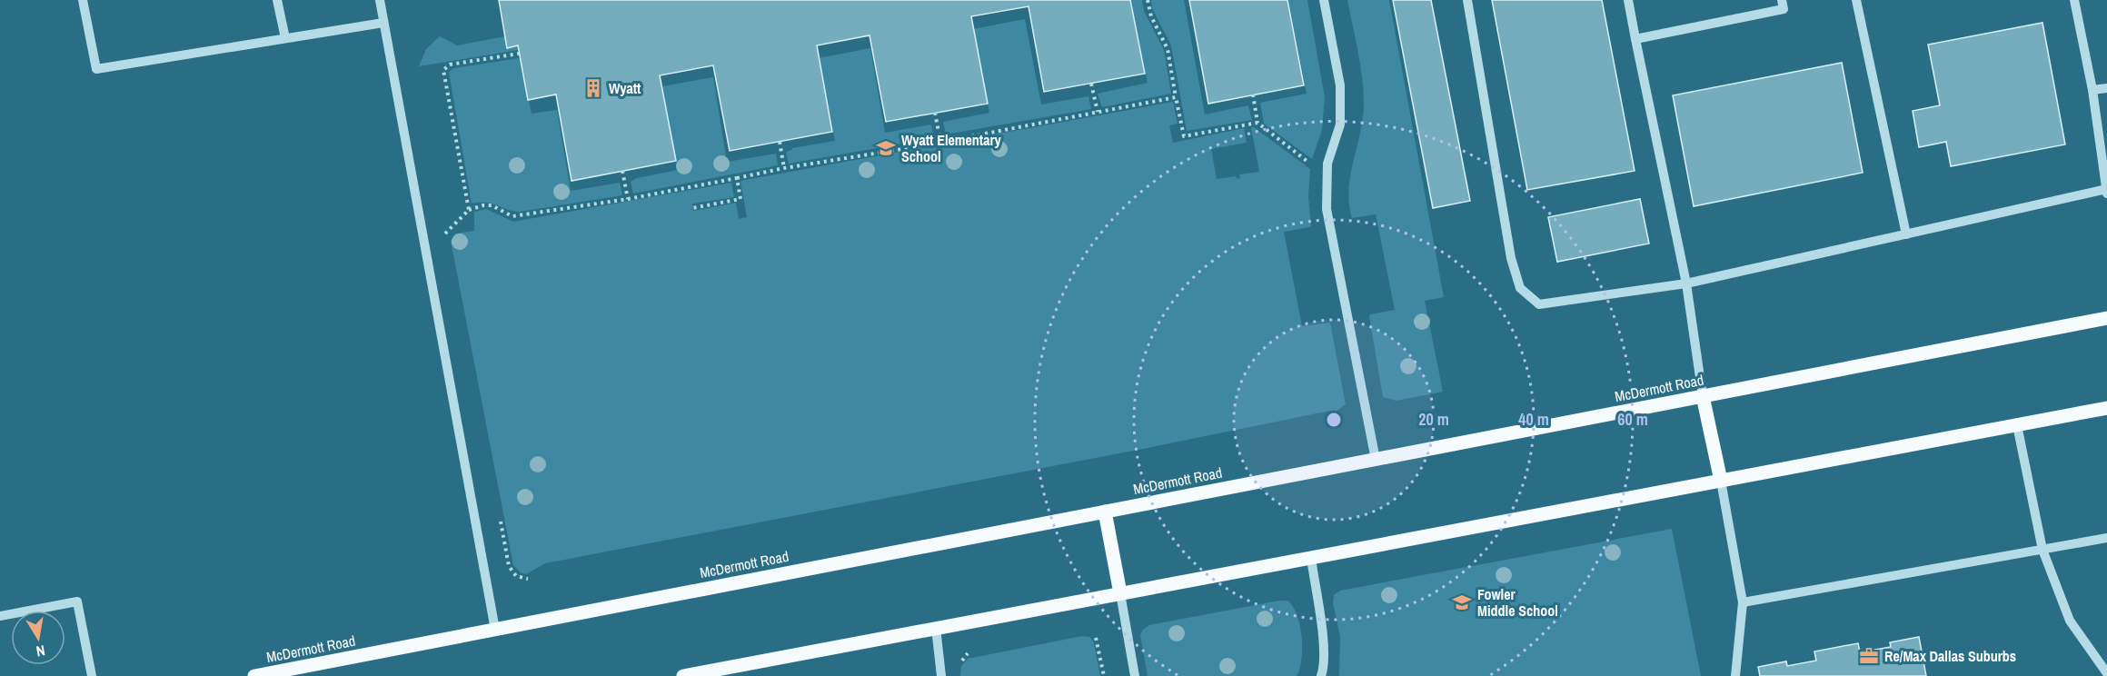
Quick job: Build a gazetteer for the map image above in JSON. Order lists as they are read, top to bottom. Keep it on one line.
{"streets":{"main road":["McDermott Road"]},"places":{"building":["Wyatt"],"school or university":["Wyatt Elementary School","Fowler Middle School"],"office":["Re/Max Dallas Suburbs"]},"north":"bottom","rings":["20 m","40 m","60 m"]}
